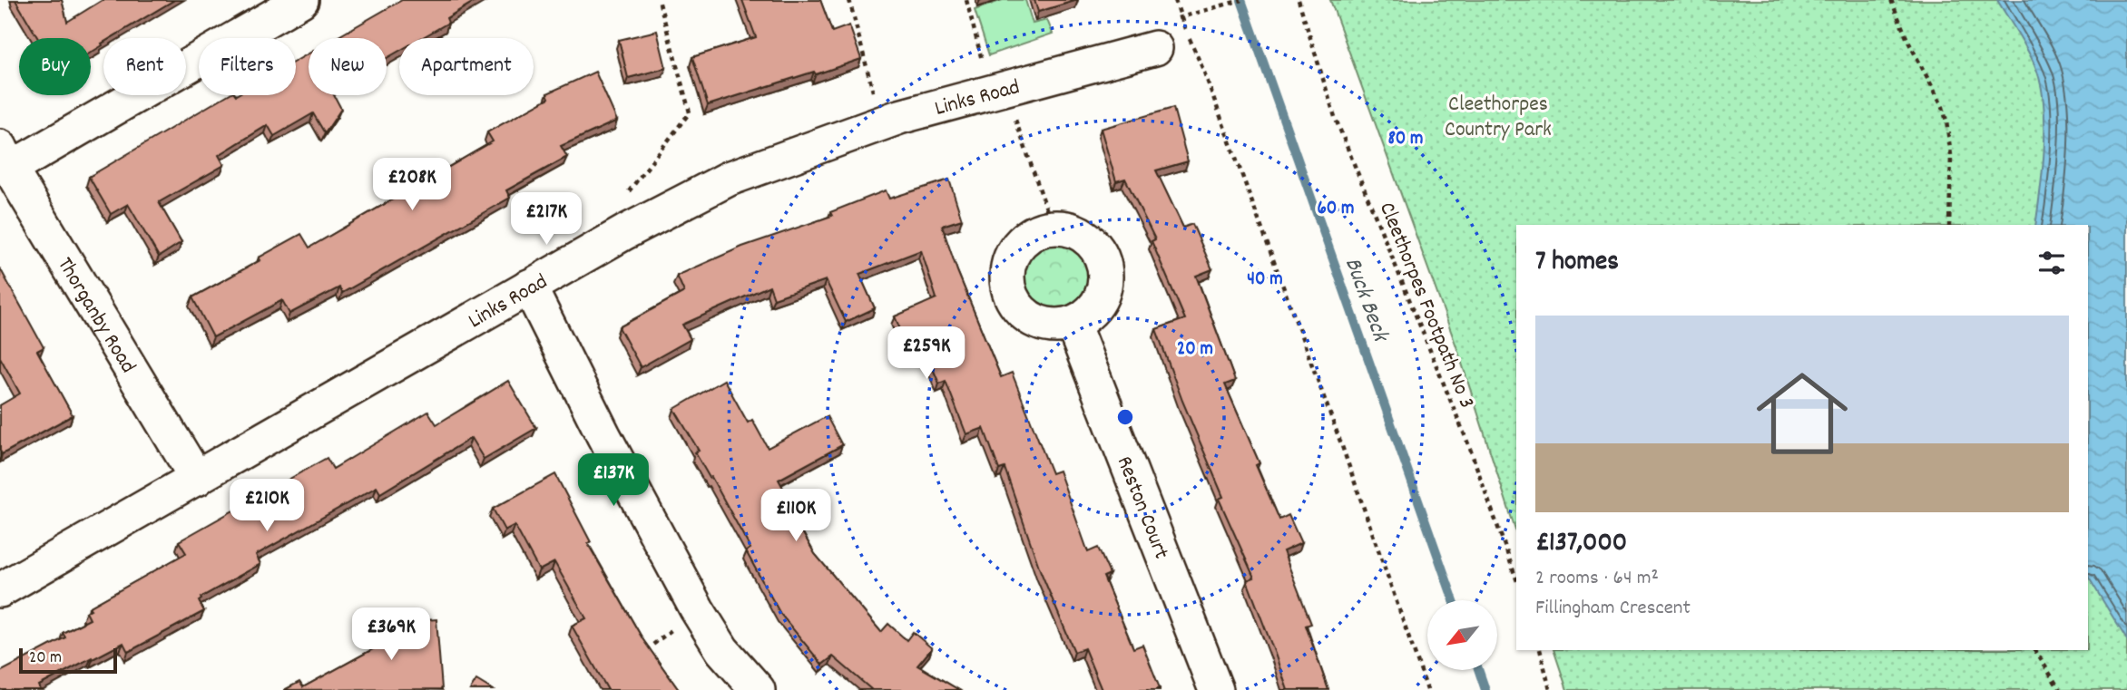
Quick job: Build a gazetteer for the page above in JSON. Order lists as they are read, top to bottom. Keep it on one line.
{"streets":{"street":["Links Road","Thorganby Road","Reston Court"],"path":["Cleethorpes Footpath No 3"]},"crossings":[["Links Road","Thorganby Road"]],"water":["Buck Beck"],"parks":["Cleethorpes Country Park"],"scale_bar":"20 m","north":"bottom left","page":{"chip":["Buy","Rent","Filters","New","Apartment"],"price":["£208K","£217K","£259K","£137K","£210K","£110K","£369K"],"heading":"7 homes","list":[{"name":"£137,000","note":"2 rooms · 64 m² · Fillingham Crescent"}],"scale":"20 m"},"rings":["80 m","60 m","40 m","20 m"]}
